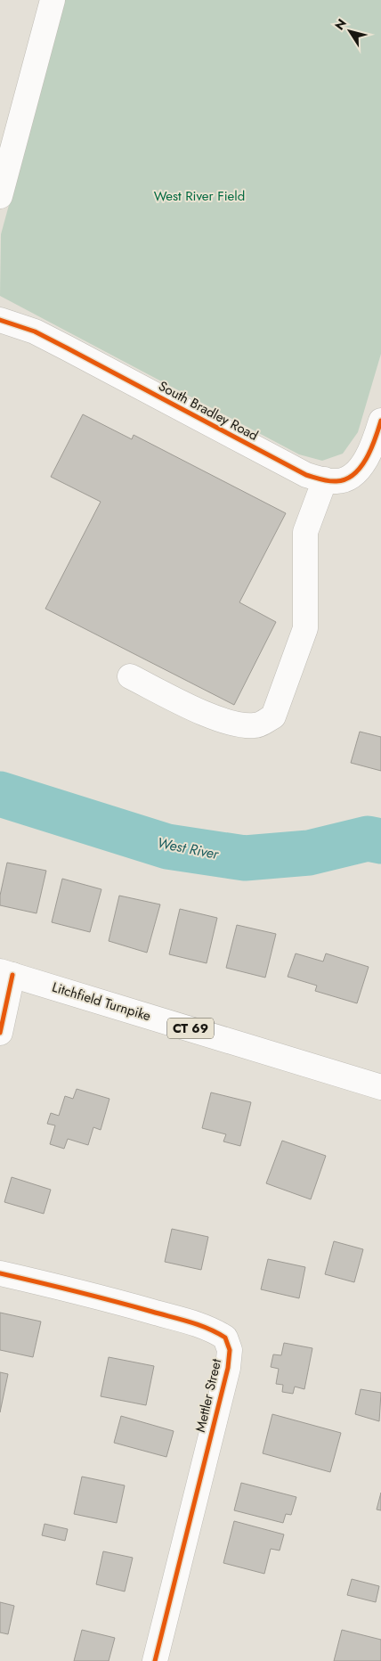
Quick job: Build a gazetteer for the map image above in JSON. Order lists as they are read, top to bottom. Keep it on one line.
{"streets":{"street":["South Bradley Road","Litchfield Turnpike","CT 69","Mettler Street"]},"water":["West River"],"parks":["West River Field"],"north":"top left"}
